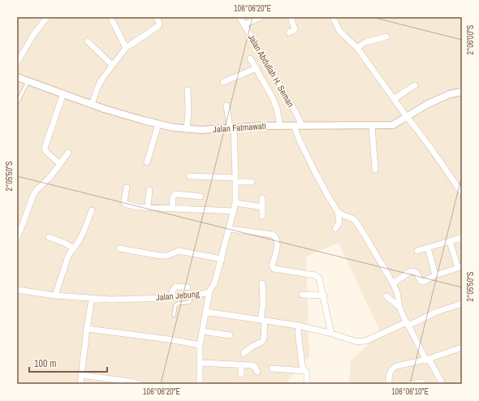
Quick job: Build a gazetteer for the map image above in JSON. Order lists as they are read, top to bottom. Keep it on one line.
{"streets":{"street":["Jalan Abdullah H. Seman","Jalan Fatmawati","Jalan Jebung"]},"crossings":[["Jalan Abdullah H. Seman","Jalan Fatmawati"],["Jalan Fatmawati","Jalan Jebung"]],"scale_bar":"100 m","coordinates":["106°06'20\"E","2°06'00\"S","2°05'50\"S","106°06'10\"E"]}
